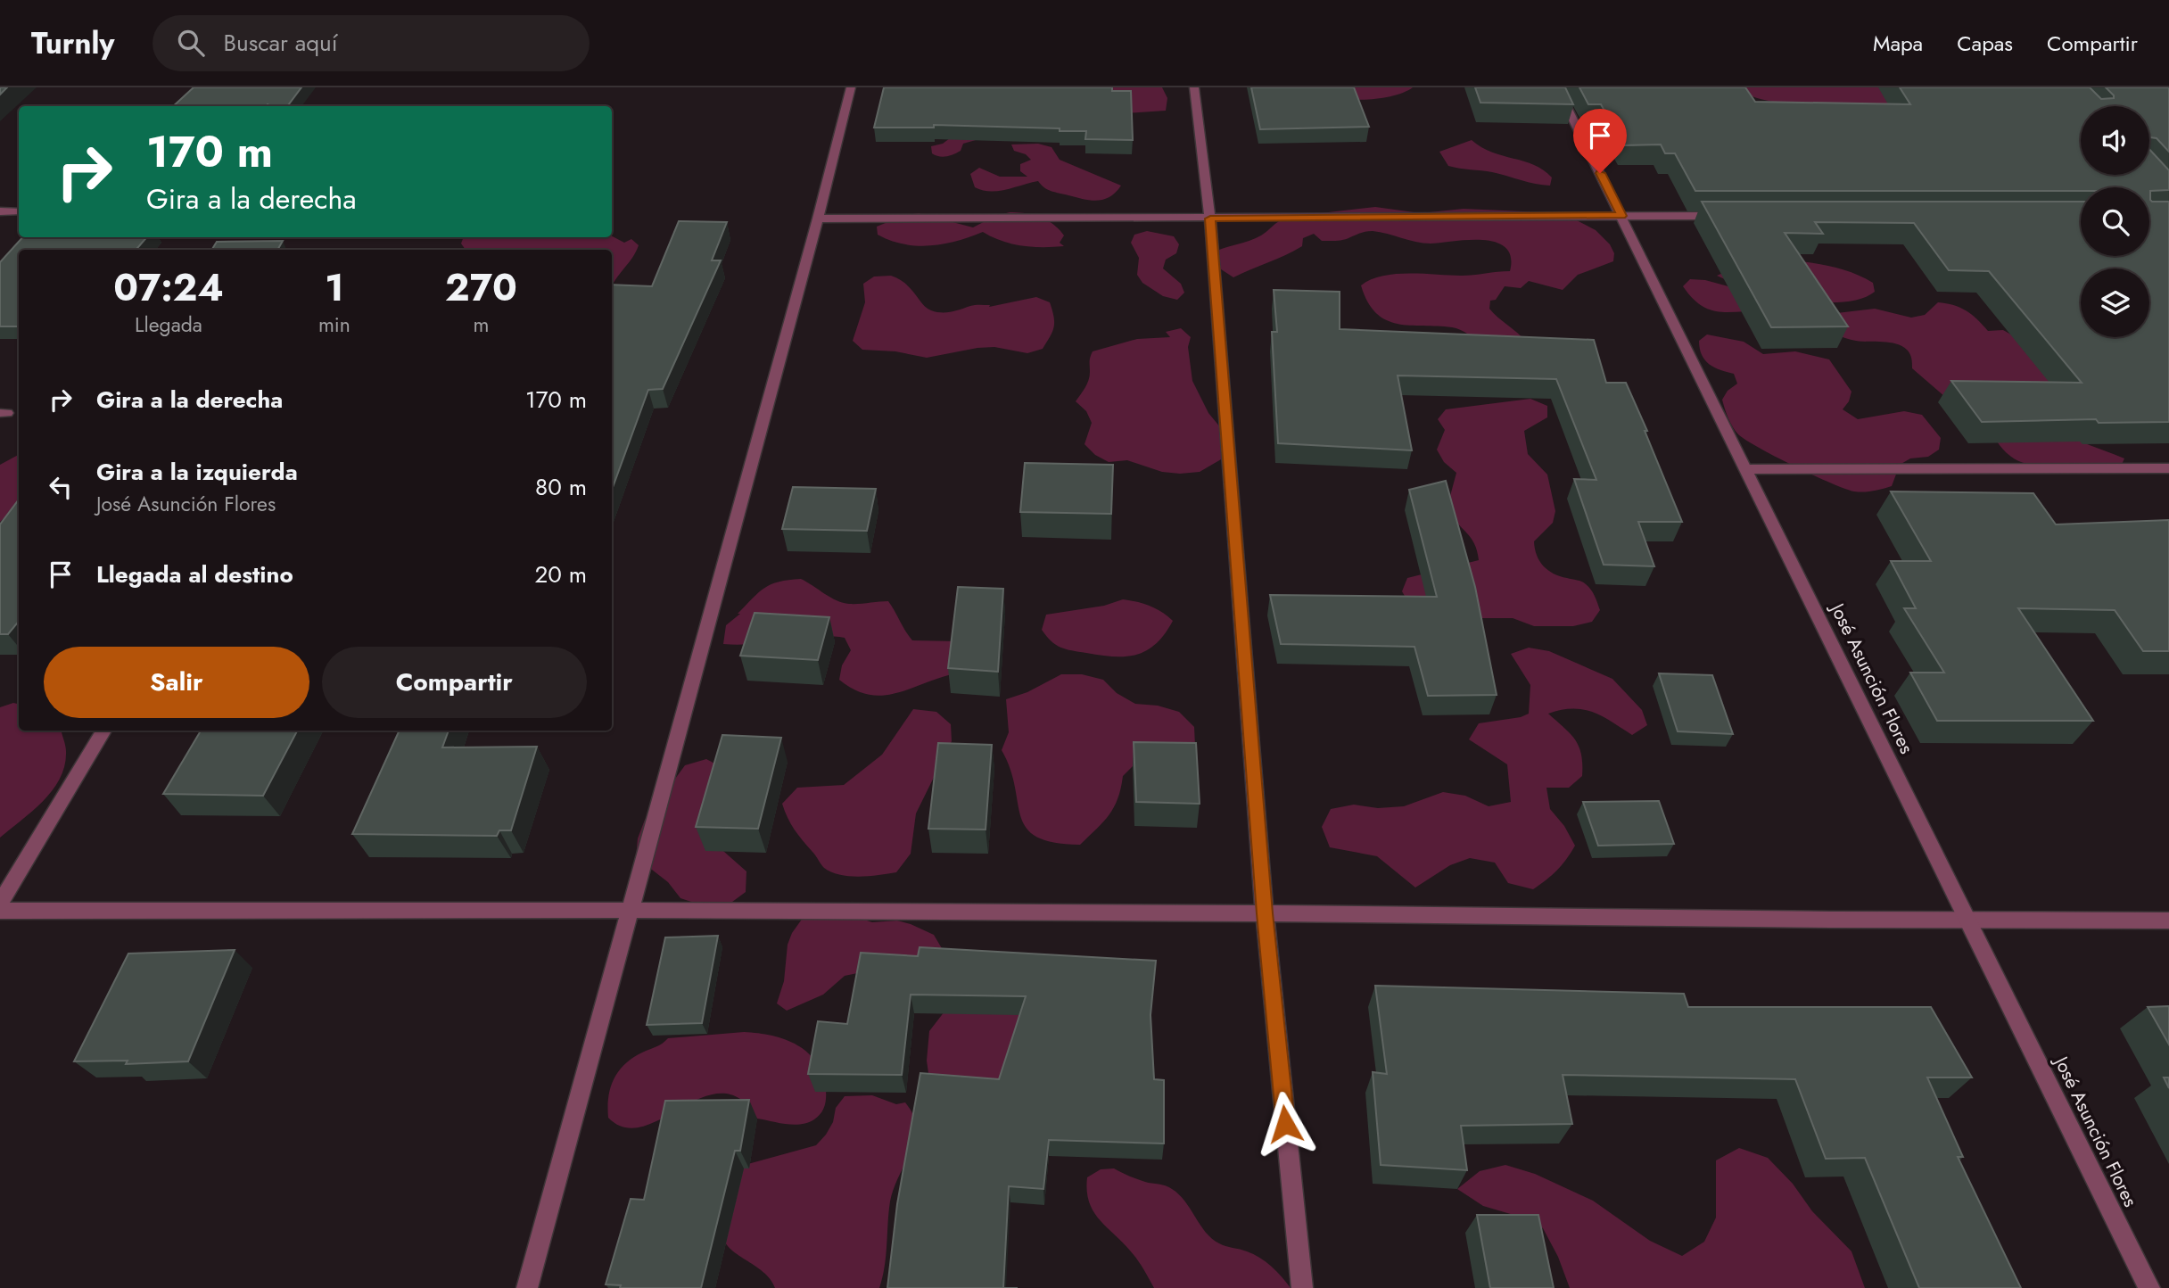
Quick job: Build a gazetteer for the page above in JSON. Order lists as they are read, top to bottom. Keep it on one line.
{"streets":{"street":["José Asunción Flores"]},"page":{"header":"Turnly","search":"Buscar aquí","nav":["Mapa","Capas","Compartir"],"turn":["170 m","Gira a la derecha"],"eta":["07:24","Llegada","1","min","270","m"],"list":[{"name":"Gira a la derecha","value":"170 m"},{"name":"Gira a la izquierda","note":"José Asunción Flores","value":"80 m"},{"name":"Llegada al destino","value":"20 m"}],"buttons":["Salir","Compartir"]}}
